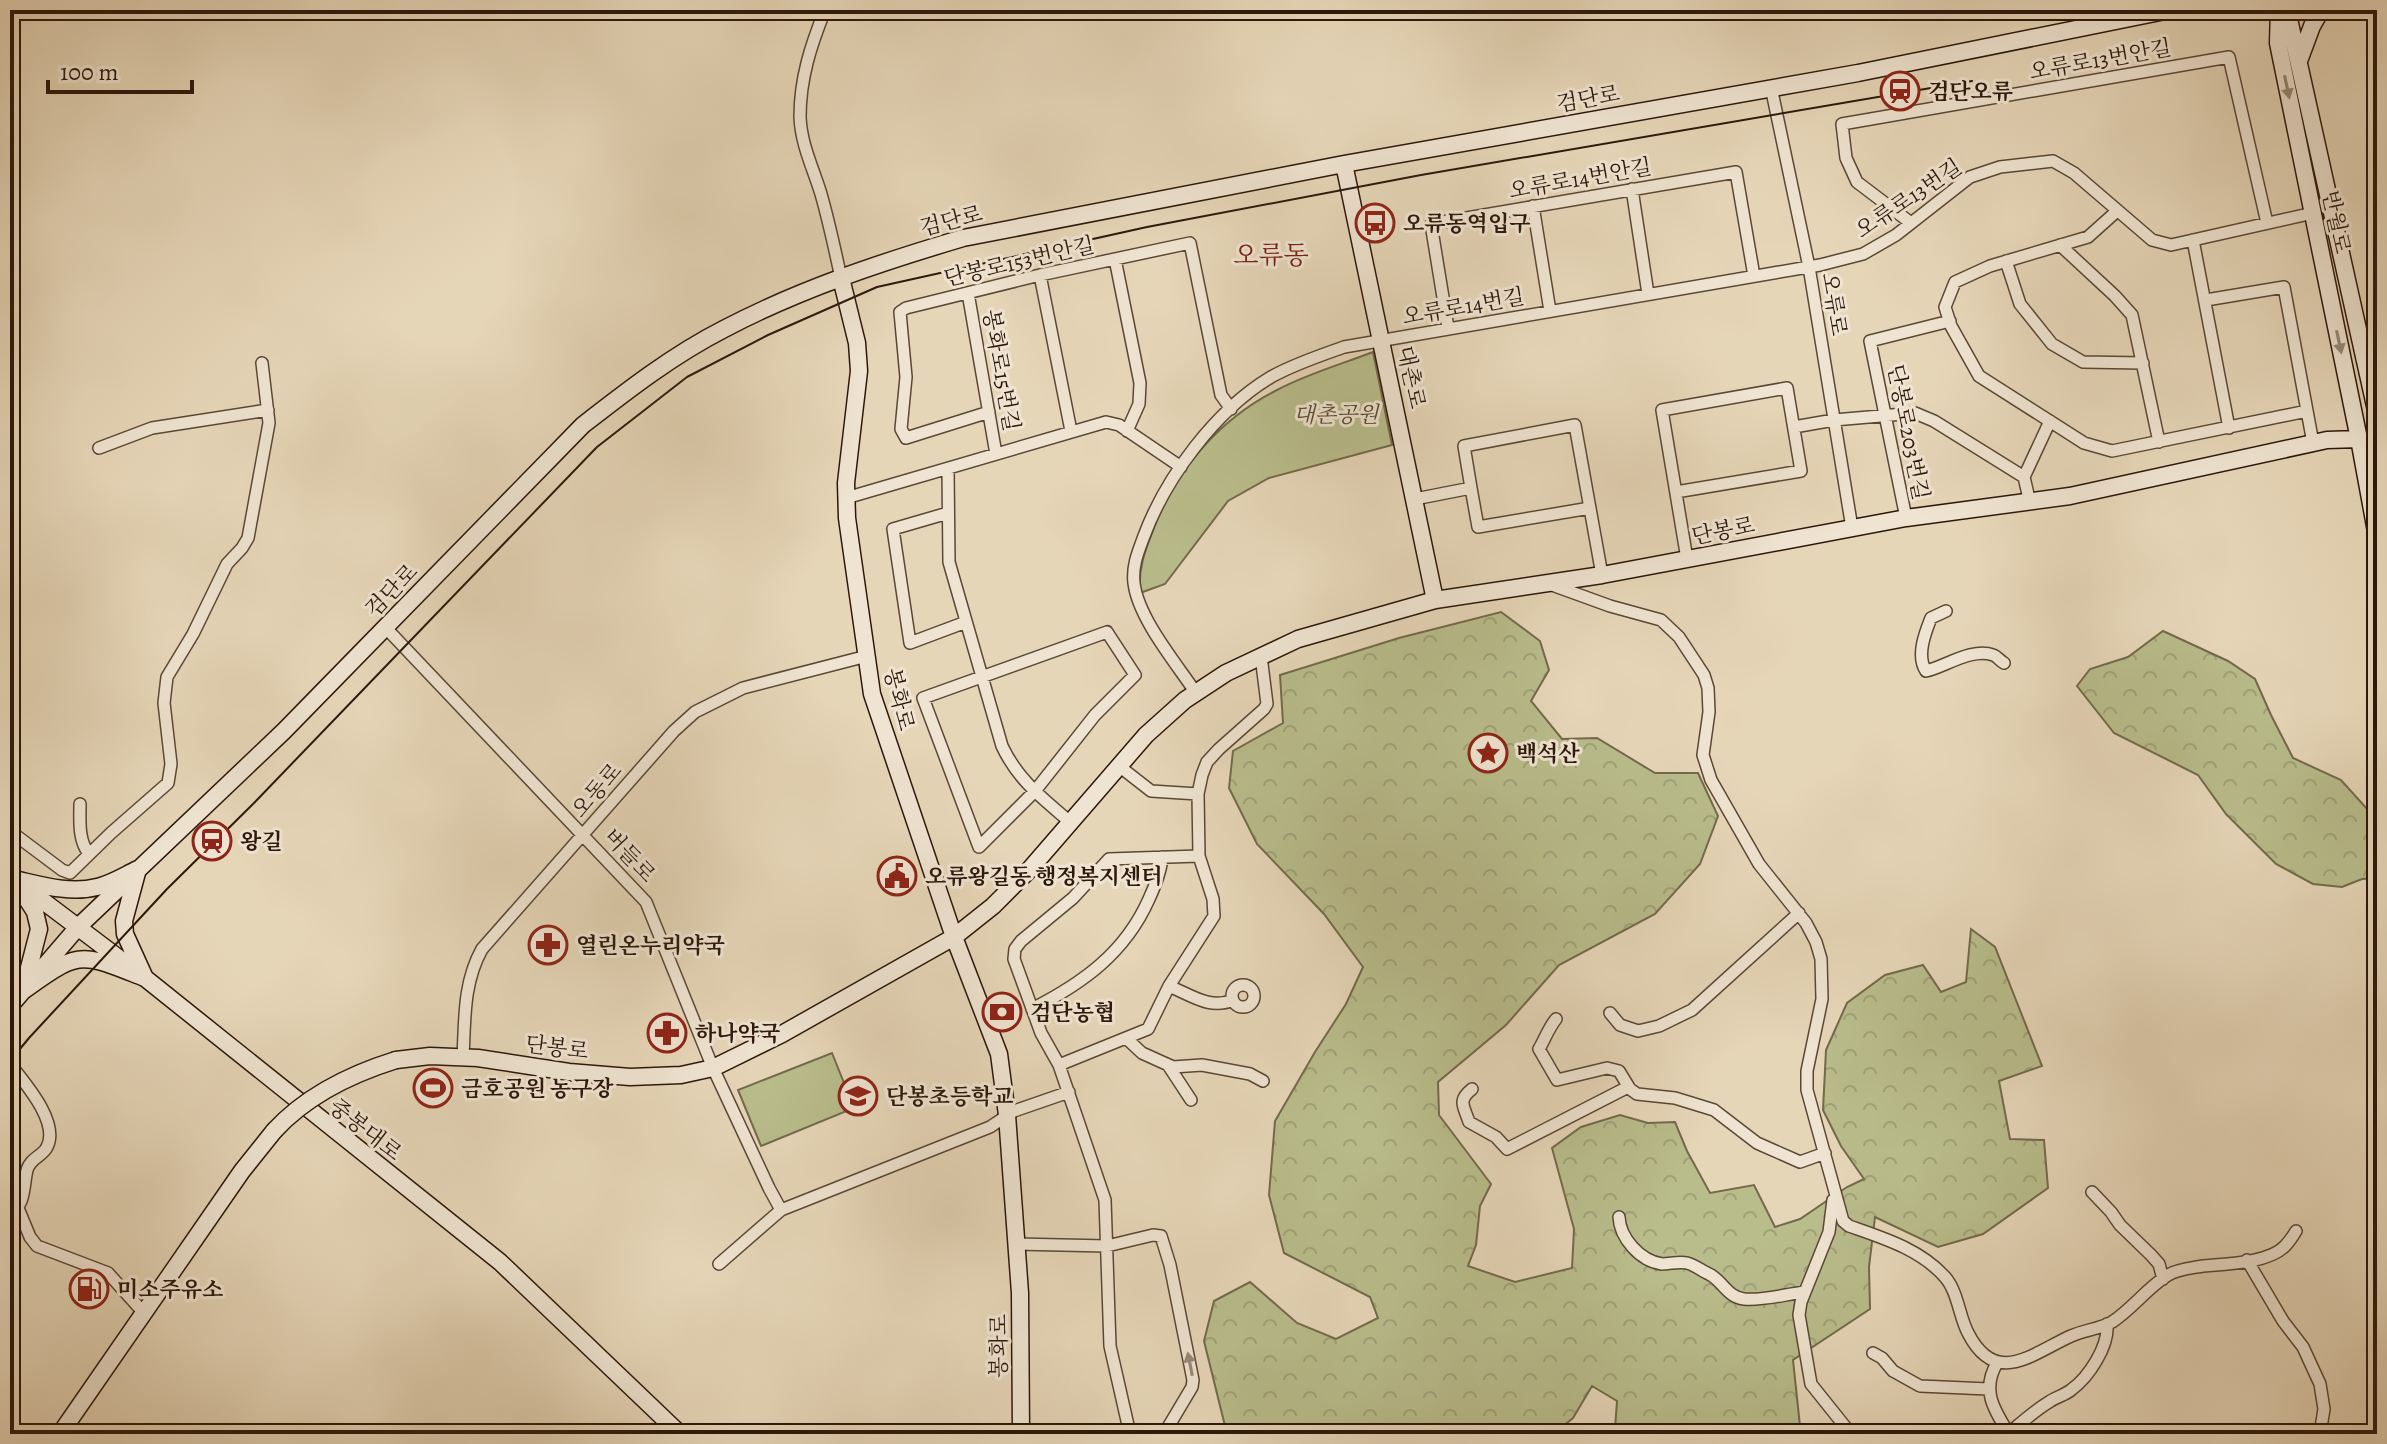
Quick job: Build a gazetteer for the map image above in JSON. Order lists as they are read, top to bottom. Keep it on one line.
{"streets":{"street":["오류로13번안길","검단로","오류로14번안길","오류로13번길","반월로","단봉로153번안길","오류로","오류로14번길","봉화로15번길","대촌로","단봉로203번길","단봉로","봉화로","오동로","버들로","중봉대로"]},"crossings":[["오류로13번안길","오류로13번길"],["검단로","오류로"],["검단로","대촌로"],["검단로","봉화로"],["검단로","버들로"],["검단로","중봉대로"],["오류로14번안길","오류로14번길"],["오류로13번길","반월로"],["오류로13번길","오류로"],["오류로13번길","오류로14번길"],["반월로","단봉로"],["단봉로153번안길","오류로14번길"],["단봉로153번안길","봉화로15번길"],["오류로","오류로14번길"],["오류로","단봉로"],["오류로14번길","봉화로15번길"],["오류로14번길","대촌로"],["오류로14번길","단봉로"],["봉화로15번길","봉화로"],["대촌로","단봉로"],["단봉로203번길","단봉로"],["단봉로","봉화로"],["단봉로","오동로"],["단봉로","버들로"],["봉화로","오동로"],["오동로","버들로"]],"districts":["오류동"],"parks":["대촌공원"],"places":{"station":["검단오류","왕길"],"bus stop":["오류동역입구"],"place":["백석산"],"public building":["오류왕길동 행정복지센터"],"pharmacy":["열린온누리약국","하나약국"],"bank":["검단농협"],"sports":["금호공원 농구장"],"school or university":["단봉초등학교"],"fuel station":["미소주유소"]},"scale_bar":"100 m"}
